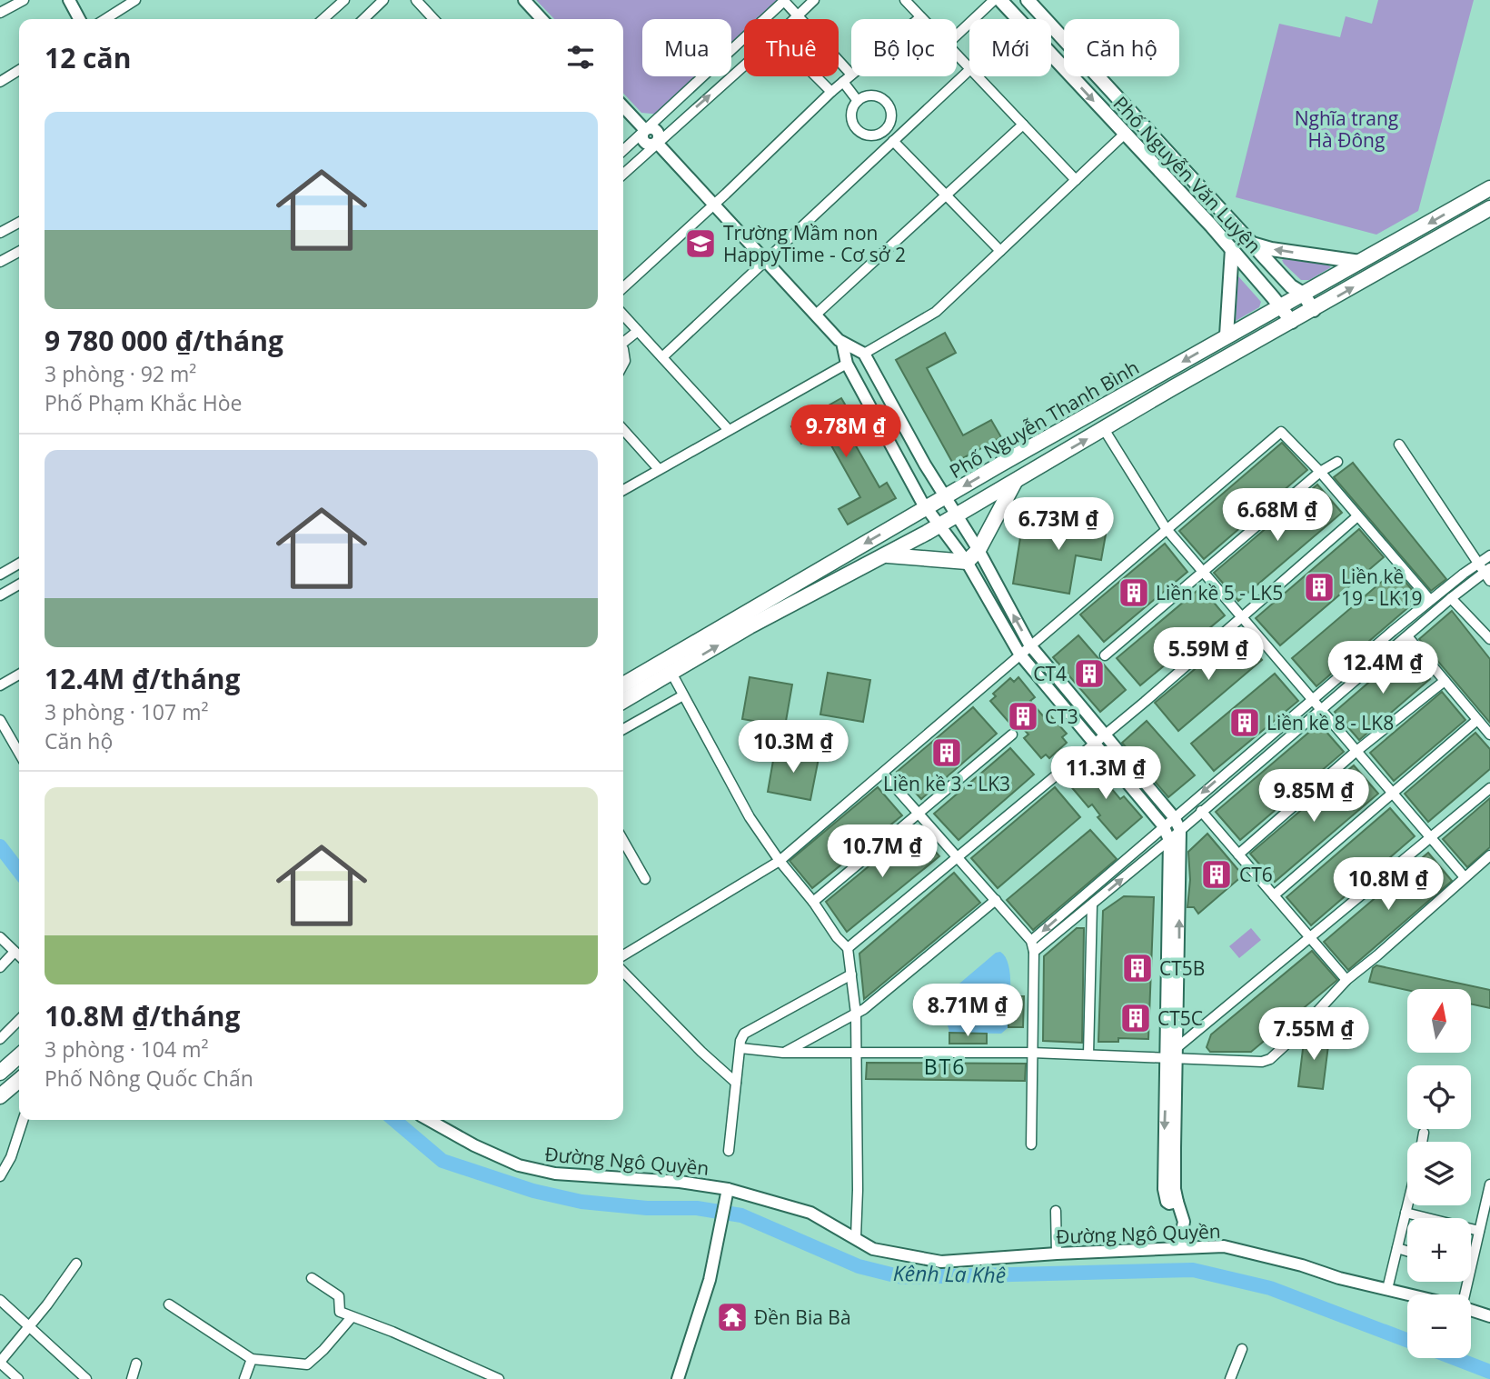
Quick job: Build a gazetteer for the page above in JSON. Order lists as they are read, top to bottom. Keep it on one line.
{"streets":{"main road":["Phố Nguyễn Văn Luyện","Phố Nguyễn Thanh Bình"],"street":["Đường Ngô Quyền"]},"crossings":[["Phố Nguyễn Văn Luyện","Phố Nguyễn Thanh Bình"]],"districts":["BT6"],"water":["Kênh La Khê"],"parks":["Nghĩa trang Hà Đông"],"places":{"school or university":["Trường Mầm non HappyTime - Cơ sở 2"],"building":["Liền kề 19 - LK19","Liền kề 5 - LK5","CT4","CT3","Liền kề 8 - LK8","Liền kề 3 - LK3","CT6","CT5B","CT5C"],"temple":["Đền Bia Bà"]},"north":"top","page":{"chip":["Mua","Thuê","Bộ lọc","Mới","Căn hộ"],"heading":"12 căn","list":[{"name":"9 780 000 ₫/tháng","note":"3 phòng · 92 m² · Phố Phạm Khắc Hòe"},{"name":"12.4M ₫/tháng","note":"3 phòng · 107 m² · Căn hộ"},{"name":"10.8M ₫/tháng","note":"3 phòng · 104 m² · Phố Nông Quốc Chấn"}],"price":["9.78M ₫","6.68M ₫","6.73M ₫","5.59M ₫","12.4M ₫","10.3M ₫","11.3M ₫","9.85M ₫","10.7M ₫","10.8M ₫","8.71M ₫","7.55M ₫"],"map_buttons":["+","−"]}}
